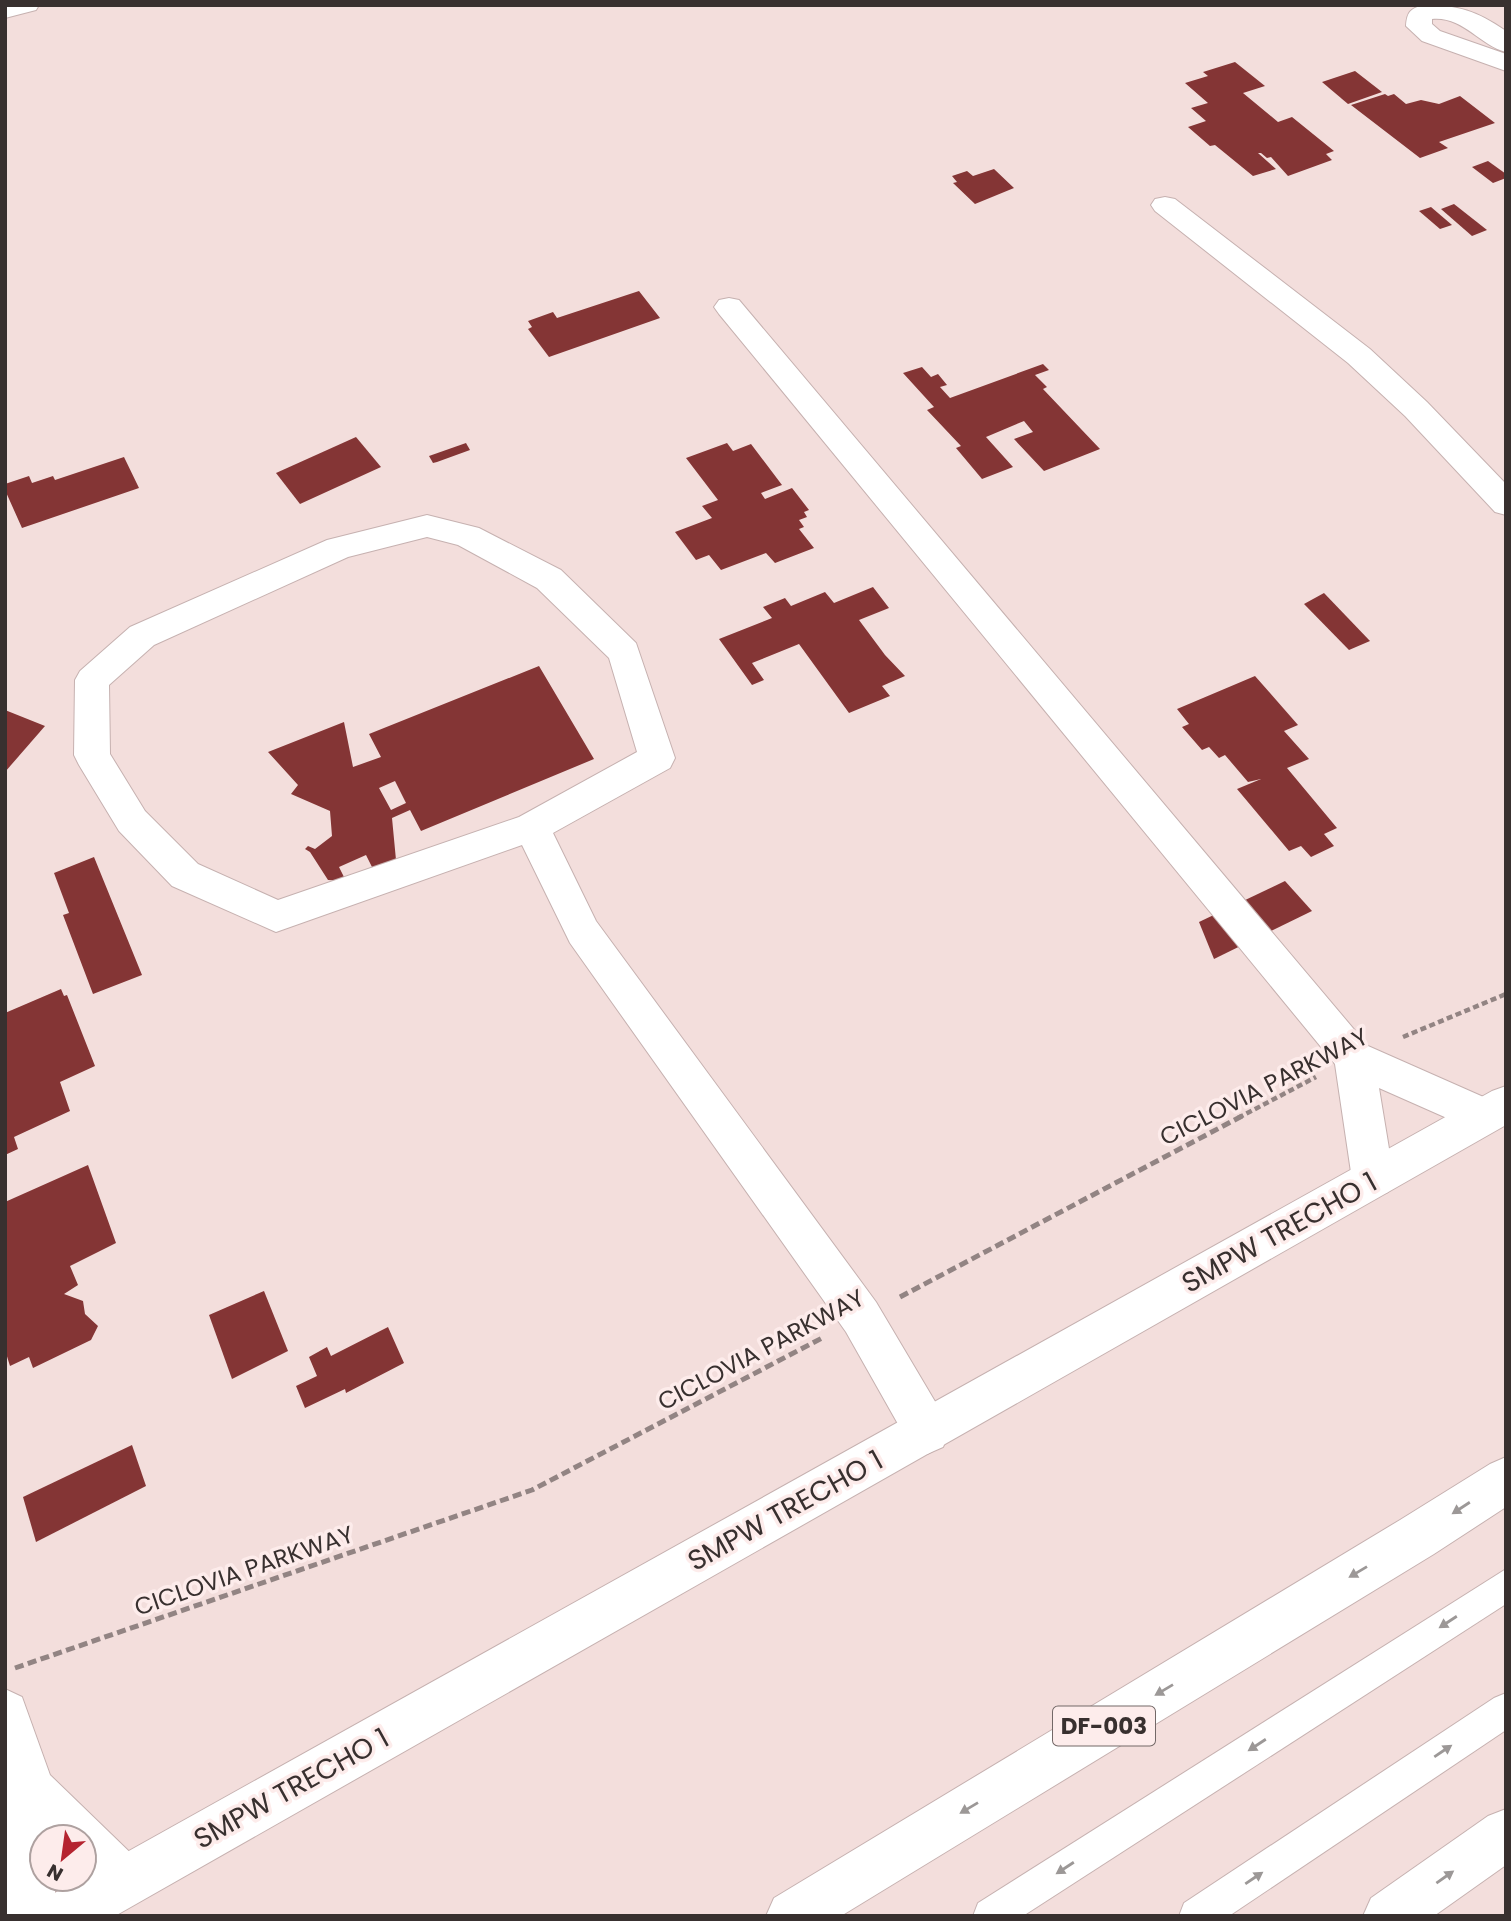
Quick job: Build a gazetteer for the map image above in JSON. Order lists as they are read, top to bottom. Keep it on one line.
{"streets":{"main road":["SMPW TRECHO 1","DF-003"],"path":["CICLOVIA PARKWAY"]},"north":"bottom left"}
